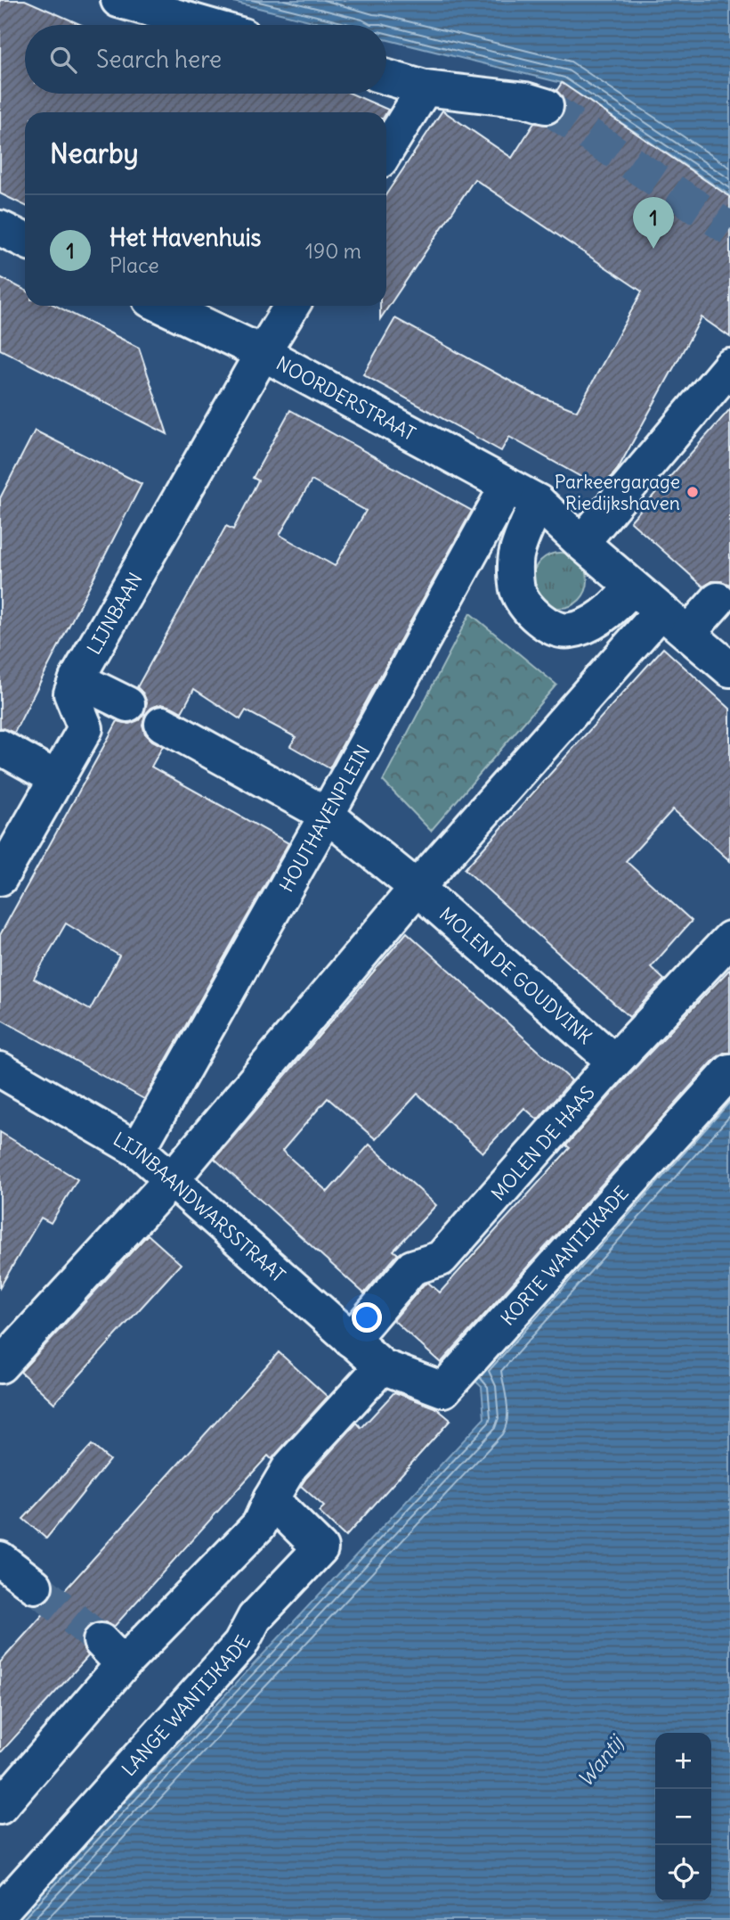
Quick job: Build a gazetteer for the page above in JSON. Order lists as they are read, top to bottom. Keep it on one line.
{"streets":{"street":["NOORDERSTRAAT","LIJNBAAN","HOUTHAVENPLEIN","MOLEN DE GOUDVINK","MOLEN DE HAAS","LIJNBAANDWARSSTRAAT","KORTE WANTIJKADE","LANGE WANTIJKADE"]},"crossings":[["NOORDERSTRAAT","LIJNBAAN"],["NOORDERSTRAAT","HOUTHAVENPLEIN"],["HOUTHAVENPLEIN","MOLEN DE GOUDVINK"],["HOUTHAVENPLEIN","LIJNBAANDWARSSTRAAT"],["MOLEN DE GOUDVINK","MOLEN DE HAAS"],["MOLEN DE HAAS","LIJNBAANDWARSSTRAAT"],["LIJNBAANDWARSSTRAAT","KORTE WANTIJKADE"]],"water":["Wantij"],"places":["Parkeergarage Riedijkshaven"],"page":{"search":"Search here","heading":"Nearby","list":[{"mark":"1","name":"Het Havenhuis","note":"Place","value":"190 m"}],"pins":"1","map_buttons":["+","−"]}}
